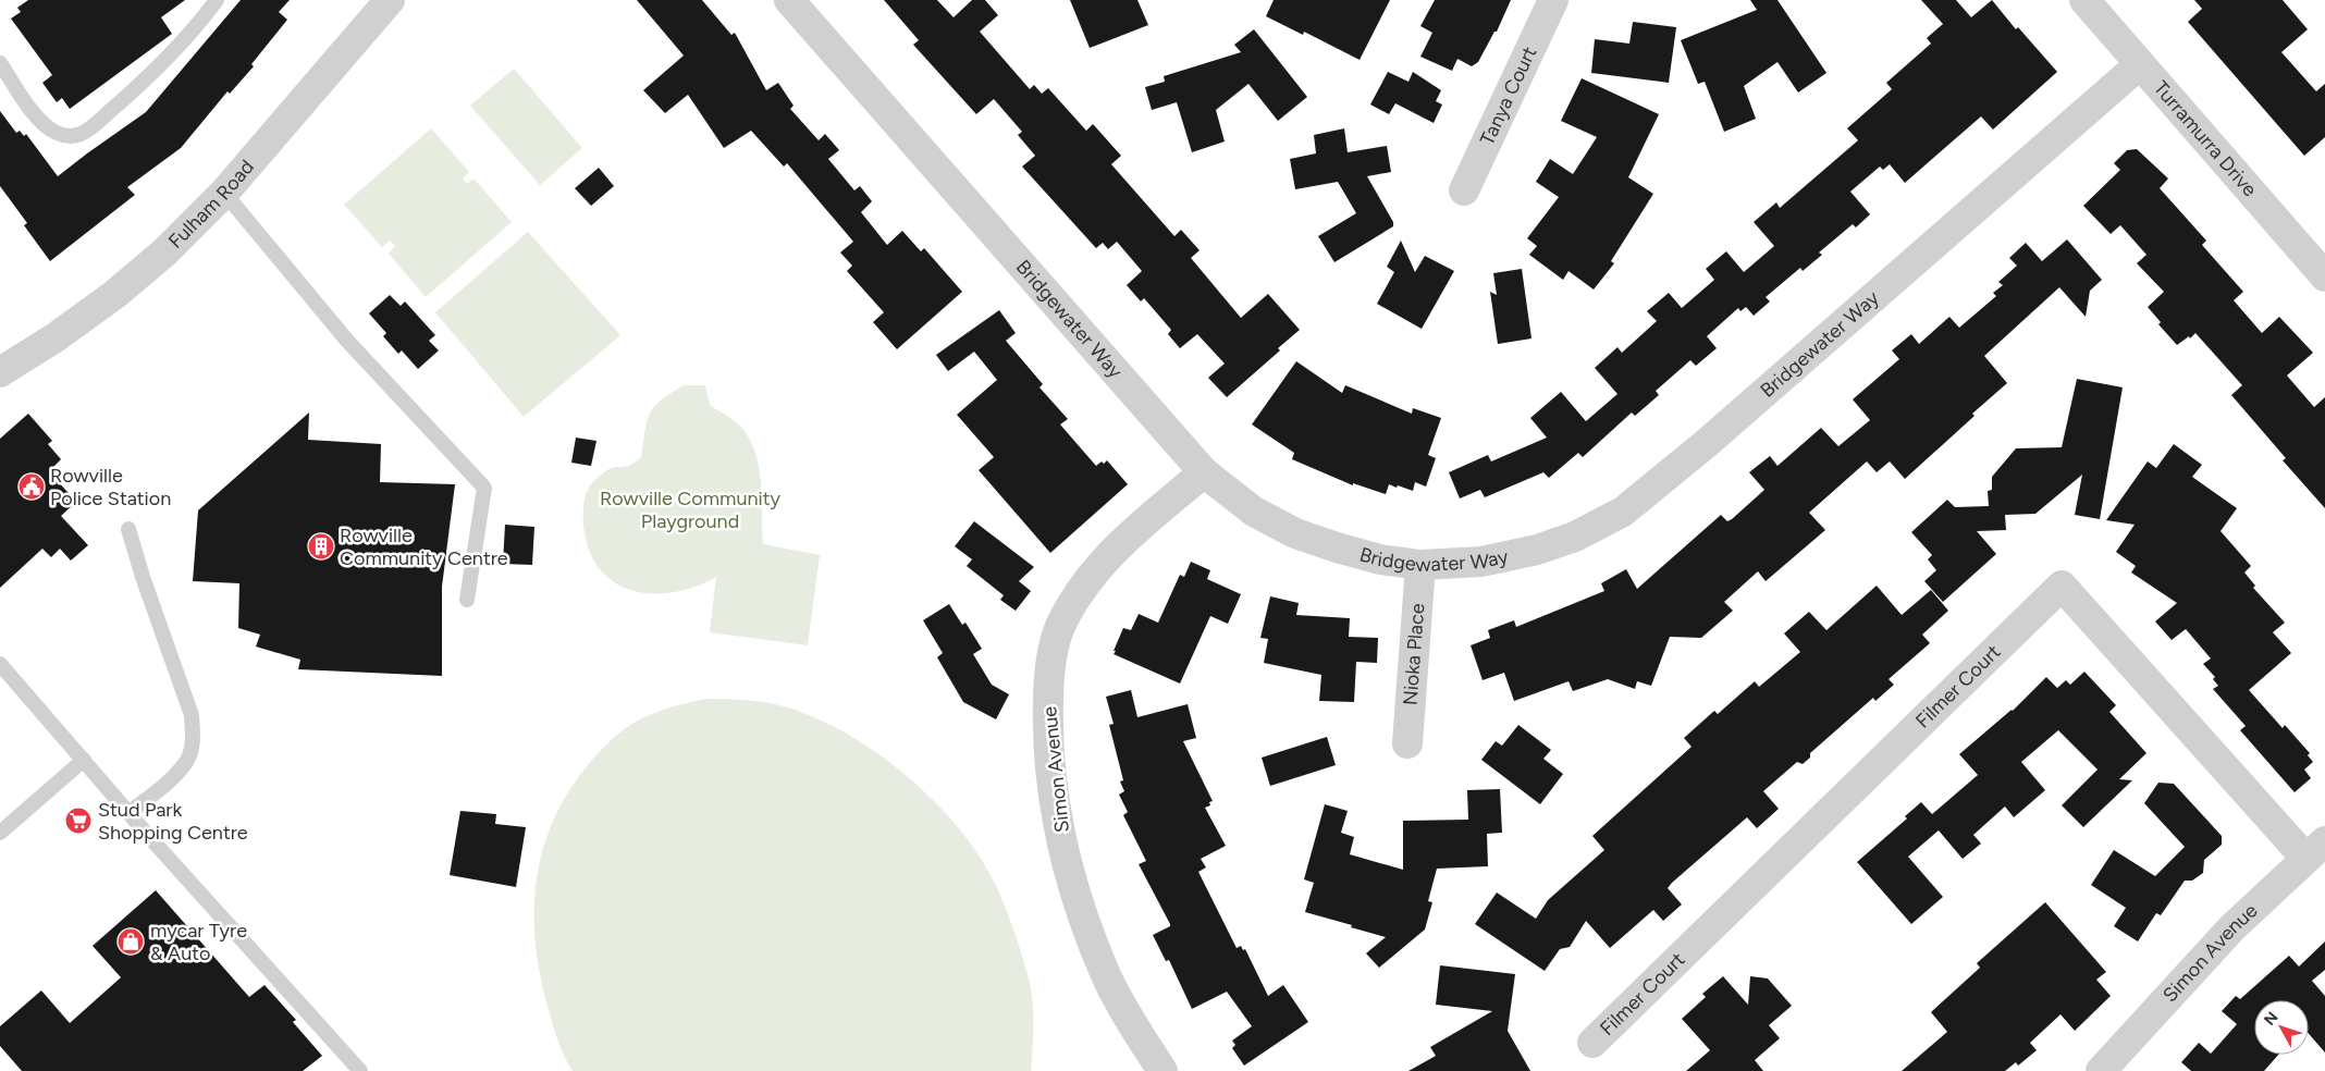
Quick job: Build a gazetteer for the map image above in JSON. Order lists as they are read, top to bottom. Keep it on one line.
{"streets":{"street":["Tanya Court","Turramurra Drive","Fulham Road","Bridgewater Way","Nioka Place","Filmer Court","Simon Avenue"]},"crossings":[["Turramurra Drive","Bridgewater Way"],["Bridgewater Way","Nioka Place"],["Bridgewater Way","Simon Avenue"],["Filmer Court","Simon Avenue"]],"parks":["Rowville Community Playground"],"places":{"public building":["Rowville Police Station"],"building":["Rowville Community Centre"],"supermarket":["Stud Park Shopping Centre"],"shop":["mycar Tyre & Auto"]},"north":"top left"}
